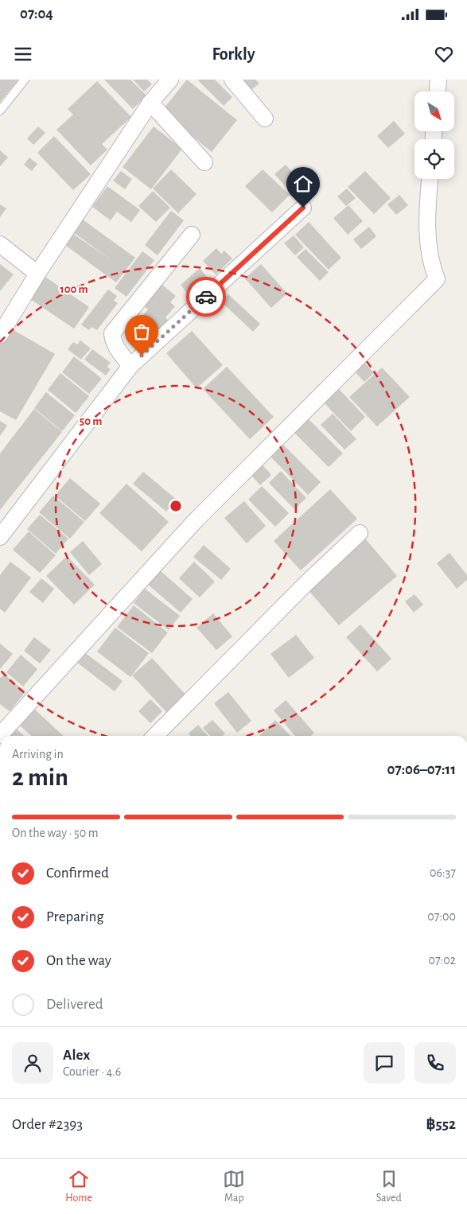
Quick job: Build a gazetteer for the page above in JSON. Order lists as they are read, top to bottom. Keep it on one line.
{"north":"bottom right","page":{"status":"07:04","header":"Forkly","heading":["2 min","Arriving in","07:06–07:11"],"panel":["Alex","Courier · 4.6","Order #2393","฿552"],"bar":"On the way · 50 m","list":[["Confirmed","06:37"],["Preparing","07:00"],["On the way","07:02"],"Delivered"],"tabs":["Home","Map","Saved"]},"rings":["100 m","50 m"]}
